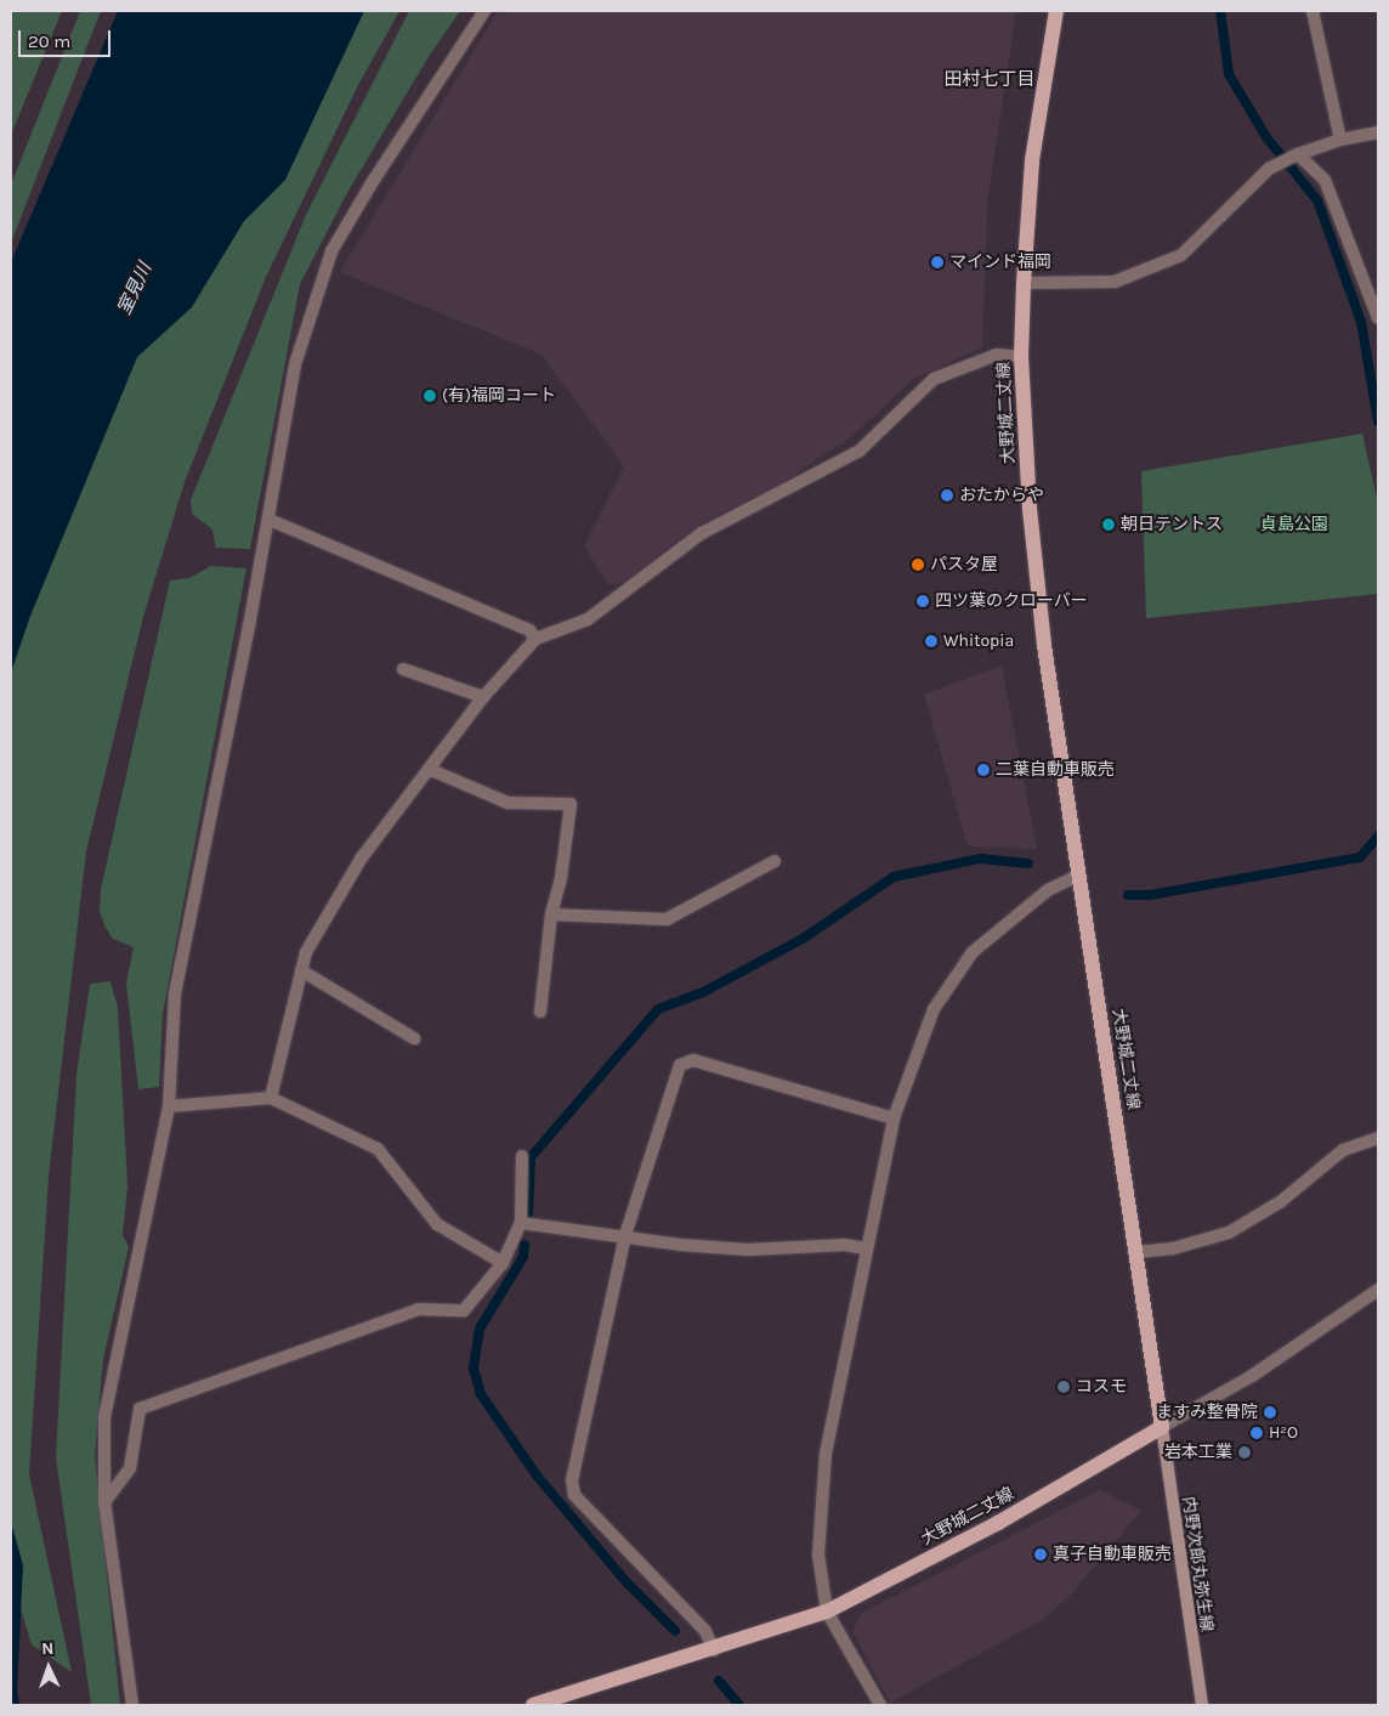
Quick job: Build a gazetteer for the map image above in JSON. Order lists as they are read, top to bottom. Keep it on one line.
{"streets":{"main road":["大野城二丈線","内野次郎丸弥生線"]},"crossings":[["大野城二丈線","内野次郎丸弥生線"]],"districts":["田村七丁目"],"water":["室見川"],"parks":["貞島公園"],"places":["マインド福岡","(有)福岡コート","おたからや","朝日テントス","パスタ屋","四ツ葉のクローバー","Whitopia","二葉自動車販売","コスモ","ますみ整骨院","H²O","岩本工業","真子自動車販売"],"scale_bar":"20 m","north":"top"}
